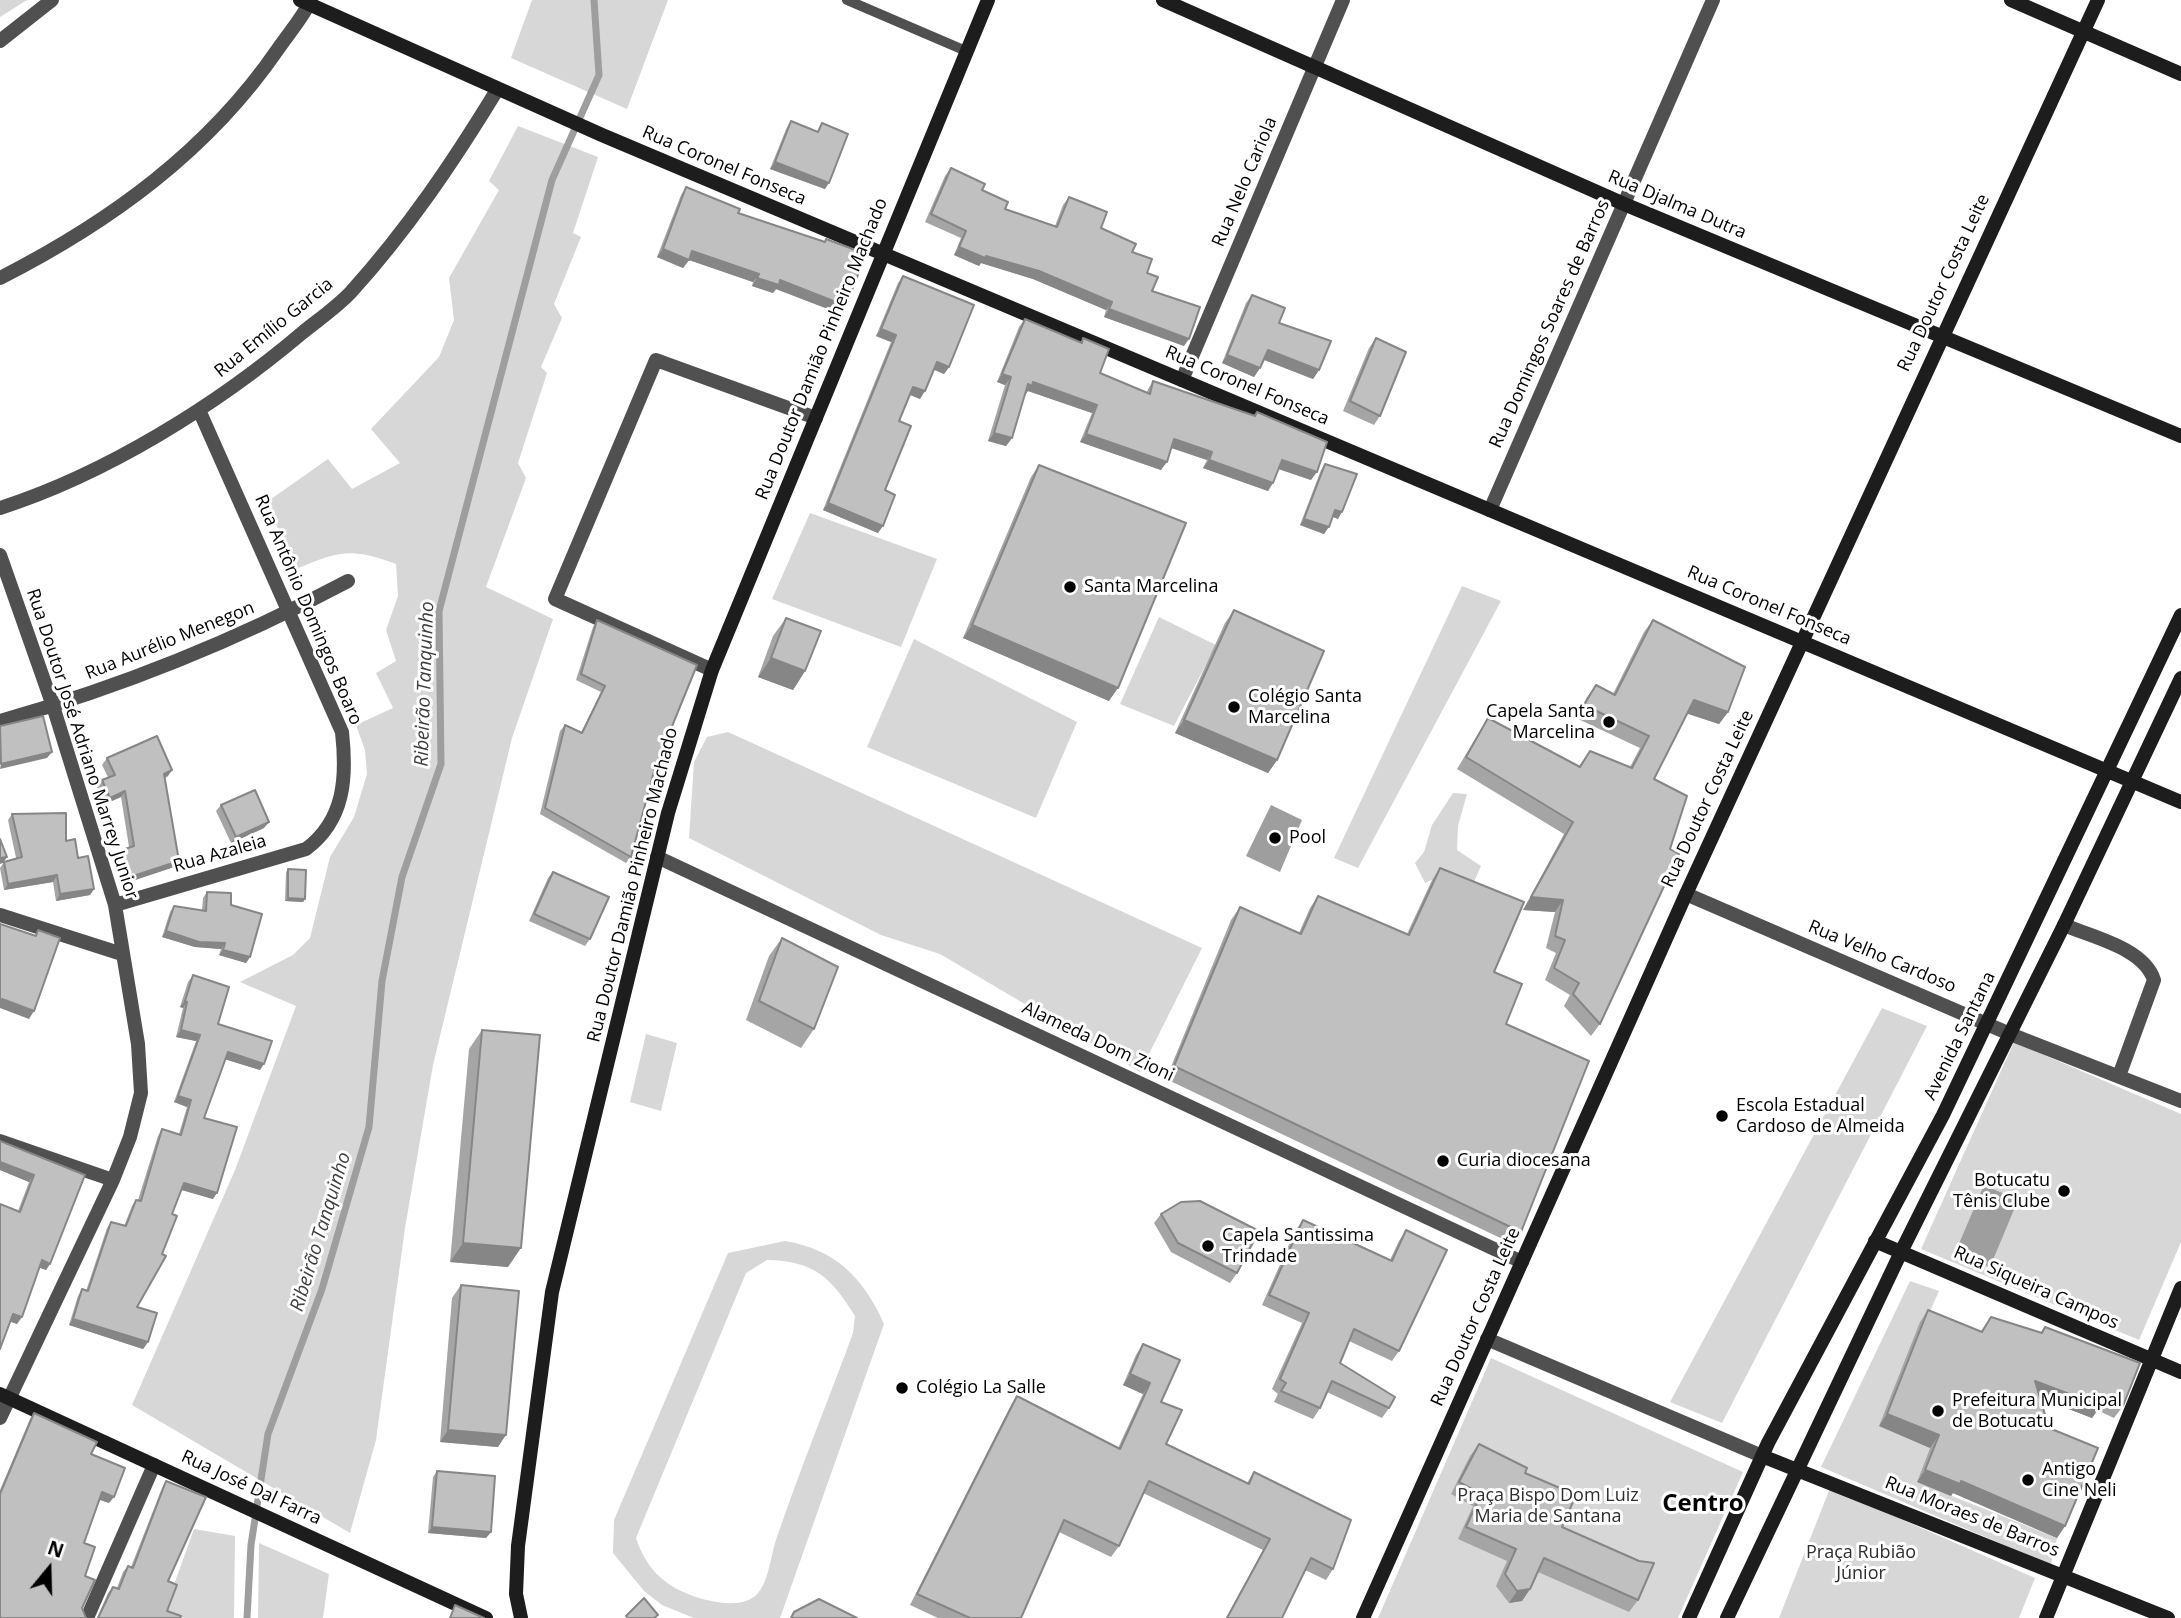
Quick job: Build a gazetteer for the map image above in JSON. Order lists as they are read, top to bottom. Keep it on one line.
{"streets":{"street":["Rua Coronel Fonseca","Rua Nelo Cariola","Rua Djalma Dutra","Rua Doutor Costa Leite","Rua Domingos Soares de Barros","Rua Emílio Garcia","Rua Doutor Damião Pinheiro Machado","Rua Antônio Domingos Boaro","Rua Aurélio Menegon","Rua Doutor José Adriano Marrey Junior","Rua Azaleia","Rua Velho Cardoso","Avenida Santana","Alameda Dom Zioni","Rua Siqueira Campos","Rua José Dal Farra","Rua Moraes de Barros"]},"crossings":[["Rua Coronel Fonseca","Rua Nelo Cariola"],["Rua Coronel Fonseca","Rua Doutor Costa Leite"],["Rua Coronel Fonseca","Rua Domingos Soares de Barros"],["Rua Coronel Fonseca","Rua Emílio Garcia"],["Rua Coronel Fonseca","Rua Doutor Damião Pinheiro Machado"],["Rua Coronel Fonseca","Avenida Santana"],["Rua Nelo Cariola","Rua Djalma Dutra"],["Rua Djalma Dutra","Rua Doutor Costa Leite"],["Rua Djalma Dutra","Rua Domingos Soares de Barros"],["Rua Doutor Costa Leite","Rua Velho Cardoso"],["Rua Doutor Costa Leite","Alameda Dom Zioni"],["Rua Emílio Garcia","Rua Antônio Domingos Boaro"],["Rua Doutor Damião Pinheiro Machado","Alameda Dom Zioni"],["Rua Antônio Domingos Boaro","Rua Aurélio Menegon"],["Rua Antônio Domingos Boaro","Rua Azaleia"],["Rua Aurélio Menegon","Rua Doutor José Adriano Marrey Junior"],["Rua Doutor José Adriano Marrey Junior","Rua Azaleia"],["Rua Doutor José Adriano Marrey Junior","Rua José Dal Farra"],["Rua Velho Cardoso","Avenida Santana"],["Avenida Santana","Rua Siqueira Campos"],["Avenida Santana","Rua Moraes de Barros"]],"districts":["Centro"],"water":["Ribeirão Tanquinho"],"parks":["Praça Bispo Dom Luiz Maria de Santana","Praça Rubião Júnior"],"places":["Santa Marcelina","Colégio Santa Marcelina","Capela Santa Marcelina","Pool","Escola Estadual Cardoso de Almeida","Curia diocesana","Botucatu Tênis Clube","Capela Santissima Trindade","Colégio La Salle","Prefeitura Municipal de Botucatu","Antigo Cine Neli"],"north":"top"}
